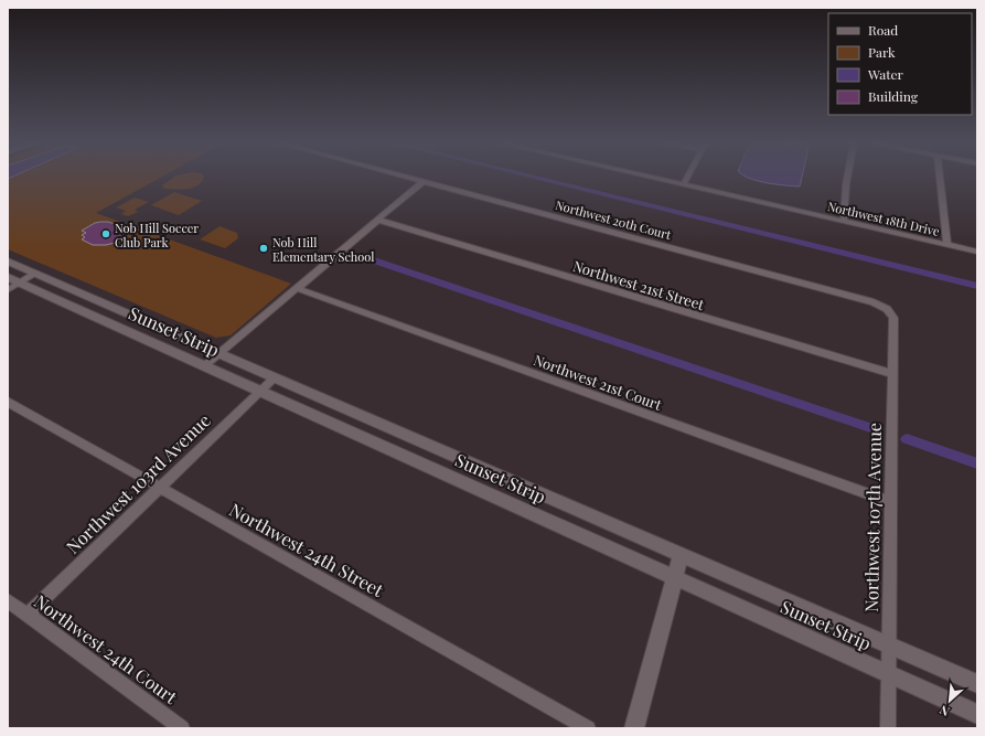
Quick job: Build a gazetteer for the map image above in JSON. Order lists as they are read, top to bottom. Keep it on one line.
{"streets":{"street":["Northwest 18th Drive","Northwest 20th Court","Northwest 21st Street","Sunset Strip","Northwest 21st Court","Northwest 103rd Avenue","Northwest 107th Avenue","Northwest 24th Street","Northwest 24th Court"]},"crossings":[["Northwest 20th Court","Northwest 107th Avenue"],["Northwest 21st Street","Northwest 107th Avenue"],["Sunset Strip","Northwest 103rd Avenue"],["Sunset Strip","Northwest 107th Avenue"],["Northwest 21st Court","Northwest 107th Avenue"],["Northwest 103rd Avenue","Northwest 24th Street"],["Northwest 103rd Avenue","Northwest 24th Court"]],"places":["Nob Hill Soccer Club Park","Nob Hill Elementary School"],"legend":["Road","Park","Water","Building"],"north":"bottom left"}
